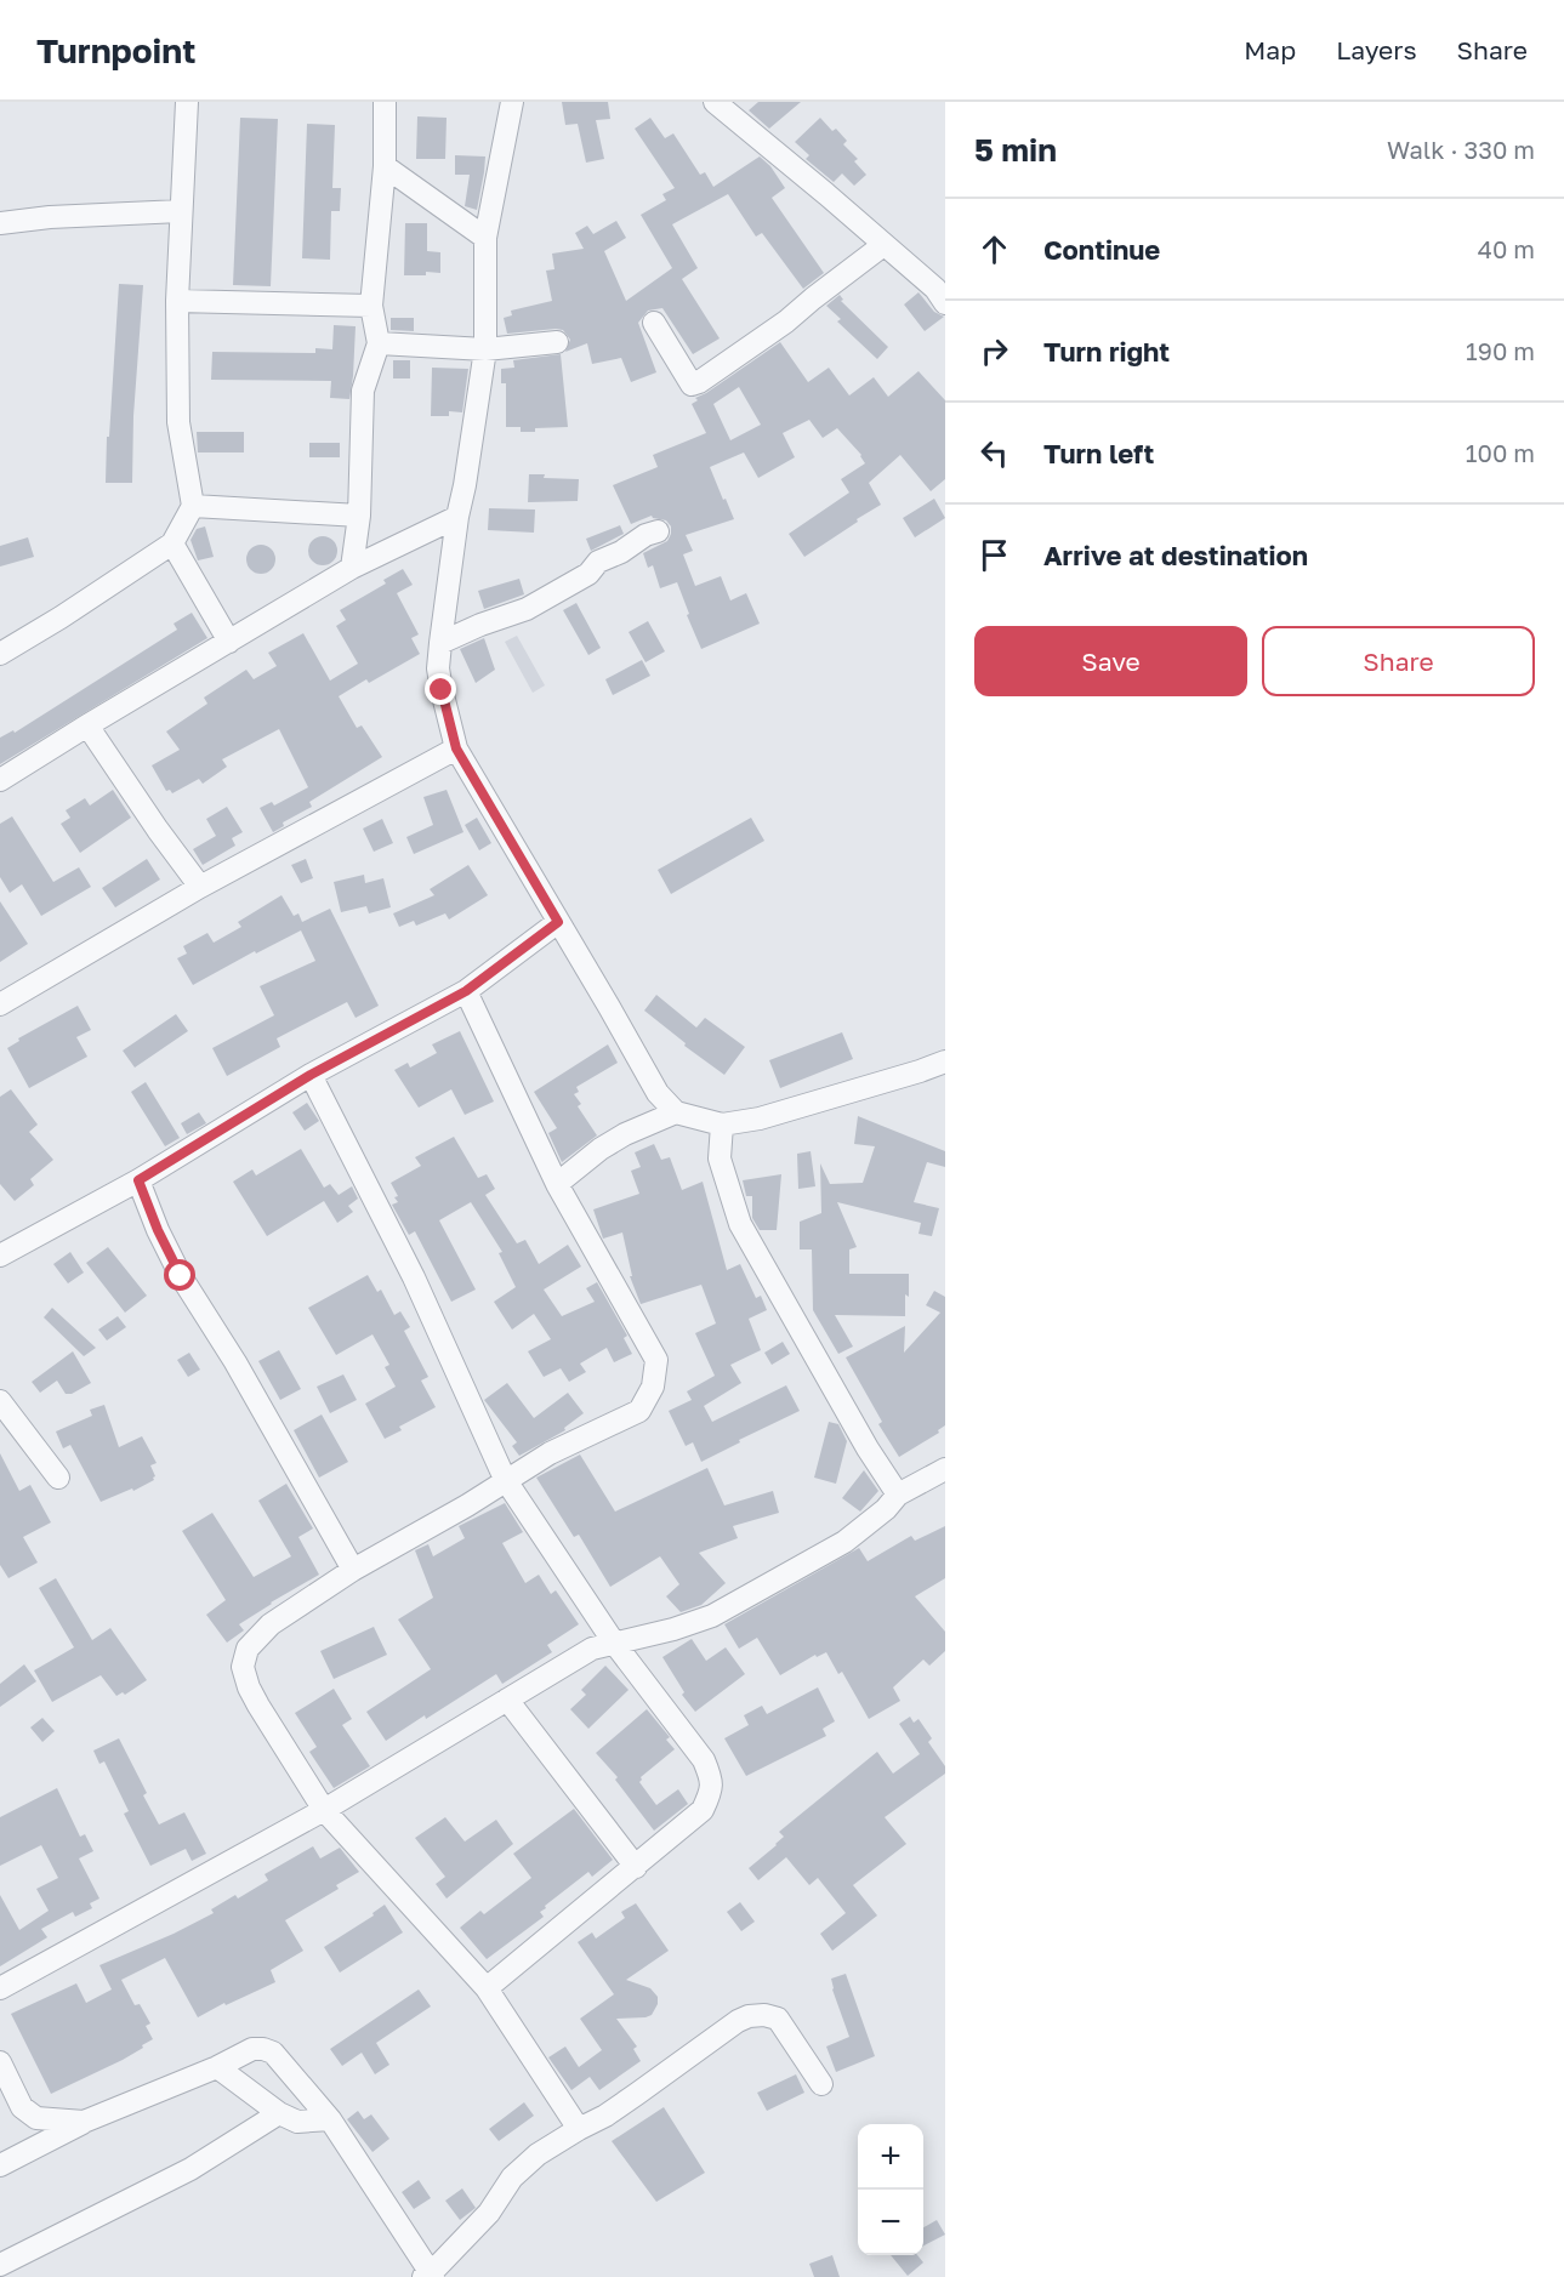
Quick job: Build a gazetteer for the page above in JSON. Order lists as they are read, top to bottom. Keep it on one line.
{"page":{"header":"Turnpoint","nav":["Map","Layers","Share"],"heading":["5 min","Walk · 330 m"],"list":[["Continue","40 m"],["Turn right","190 m"],["Turn left","100 m"],"Arrive at destination"],"buttons":["Save","Share"],"map_buttons":["+","−"]}}
